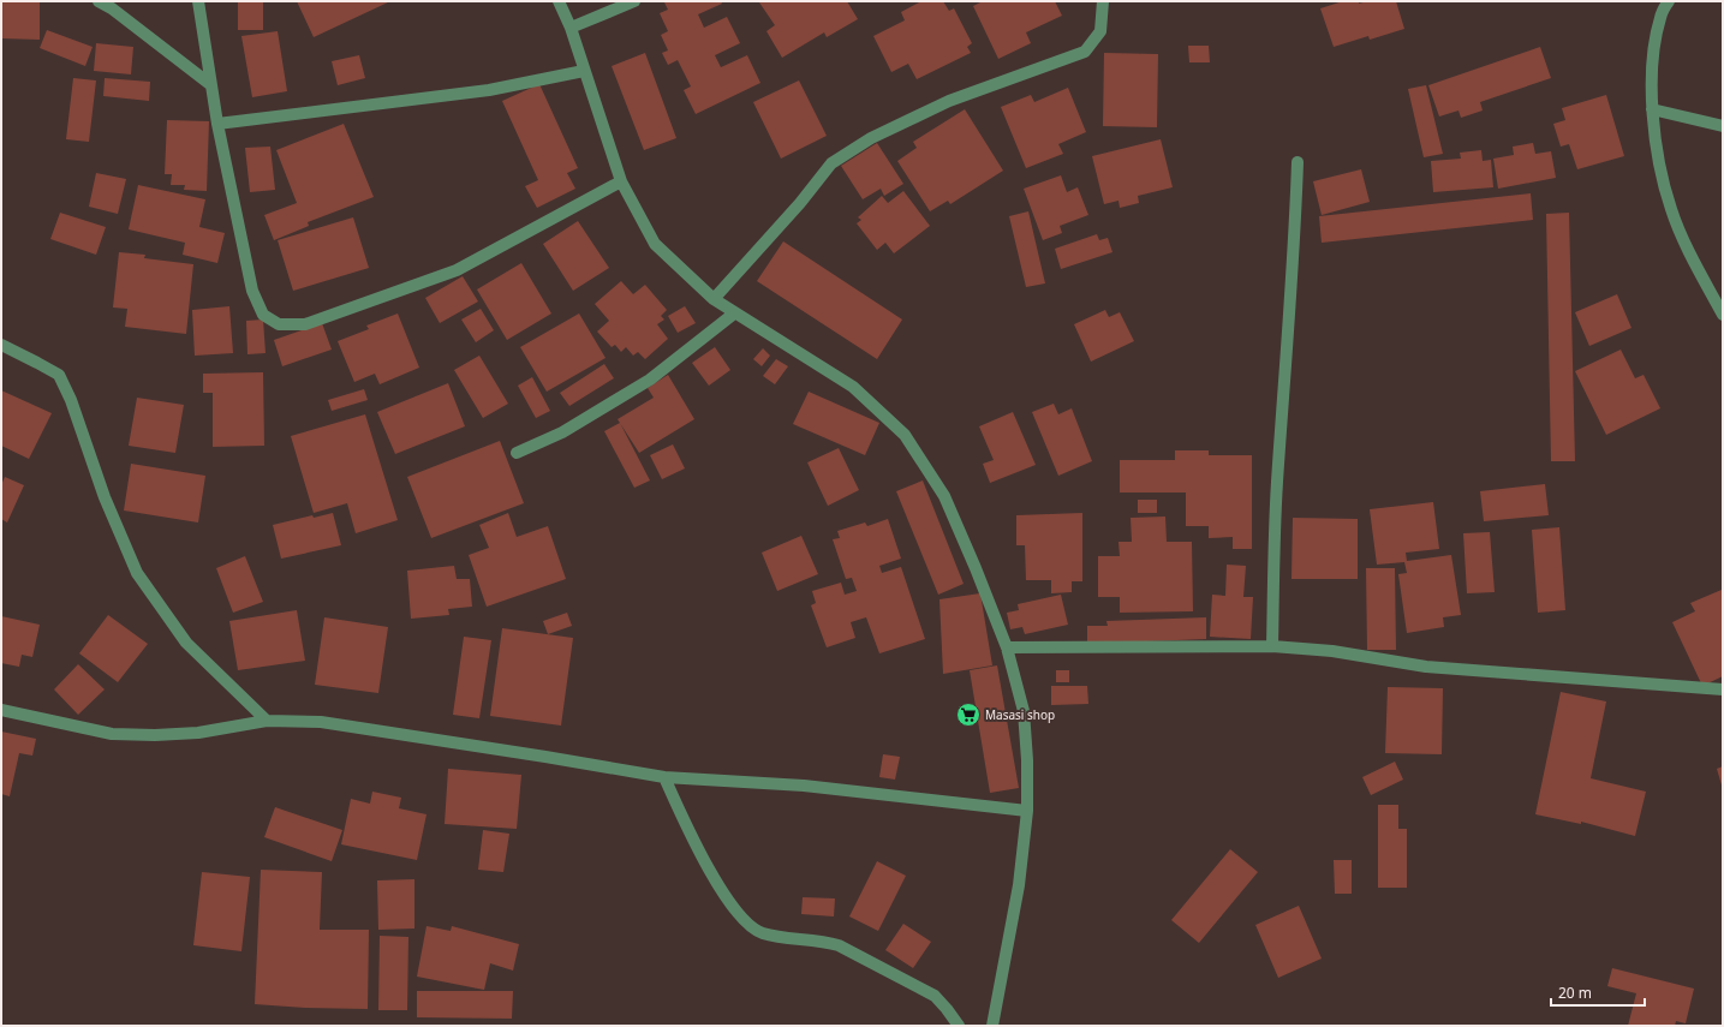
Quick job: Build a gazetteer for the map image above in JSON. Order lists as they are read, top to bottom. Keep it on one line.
{"places":{"supermarket":["Masasi shop"]},"scale_bar":"20 m"}
